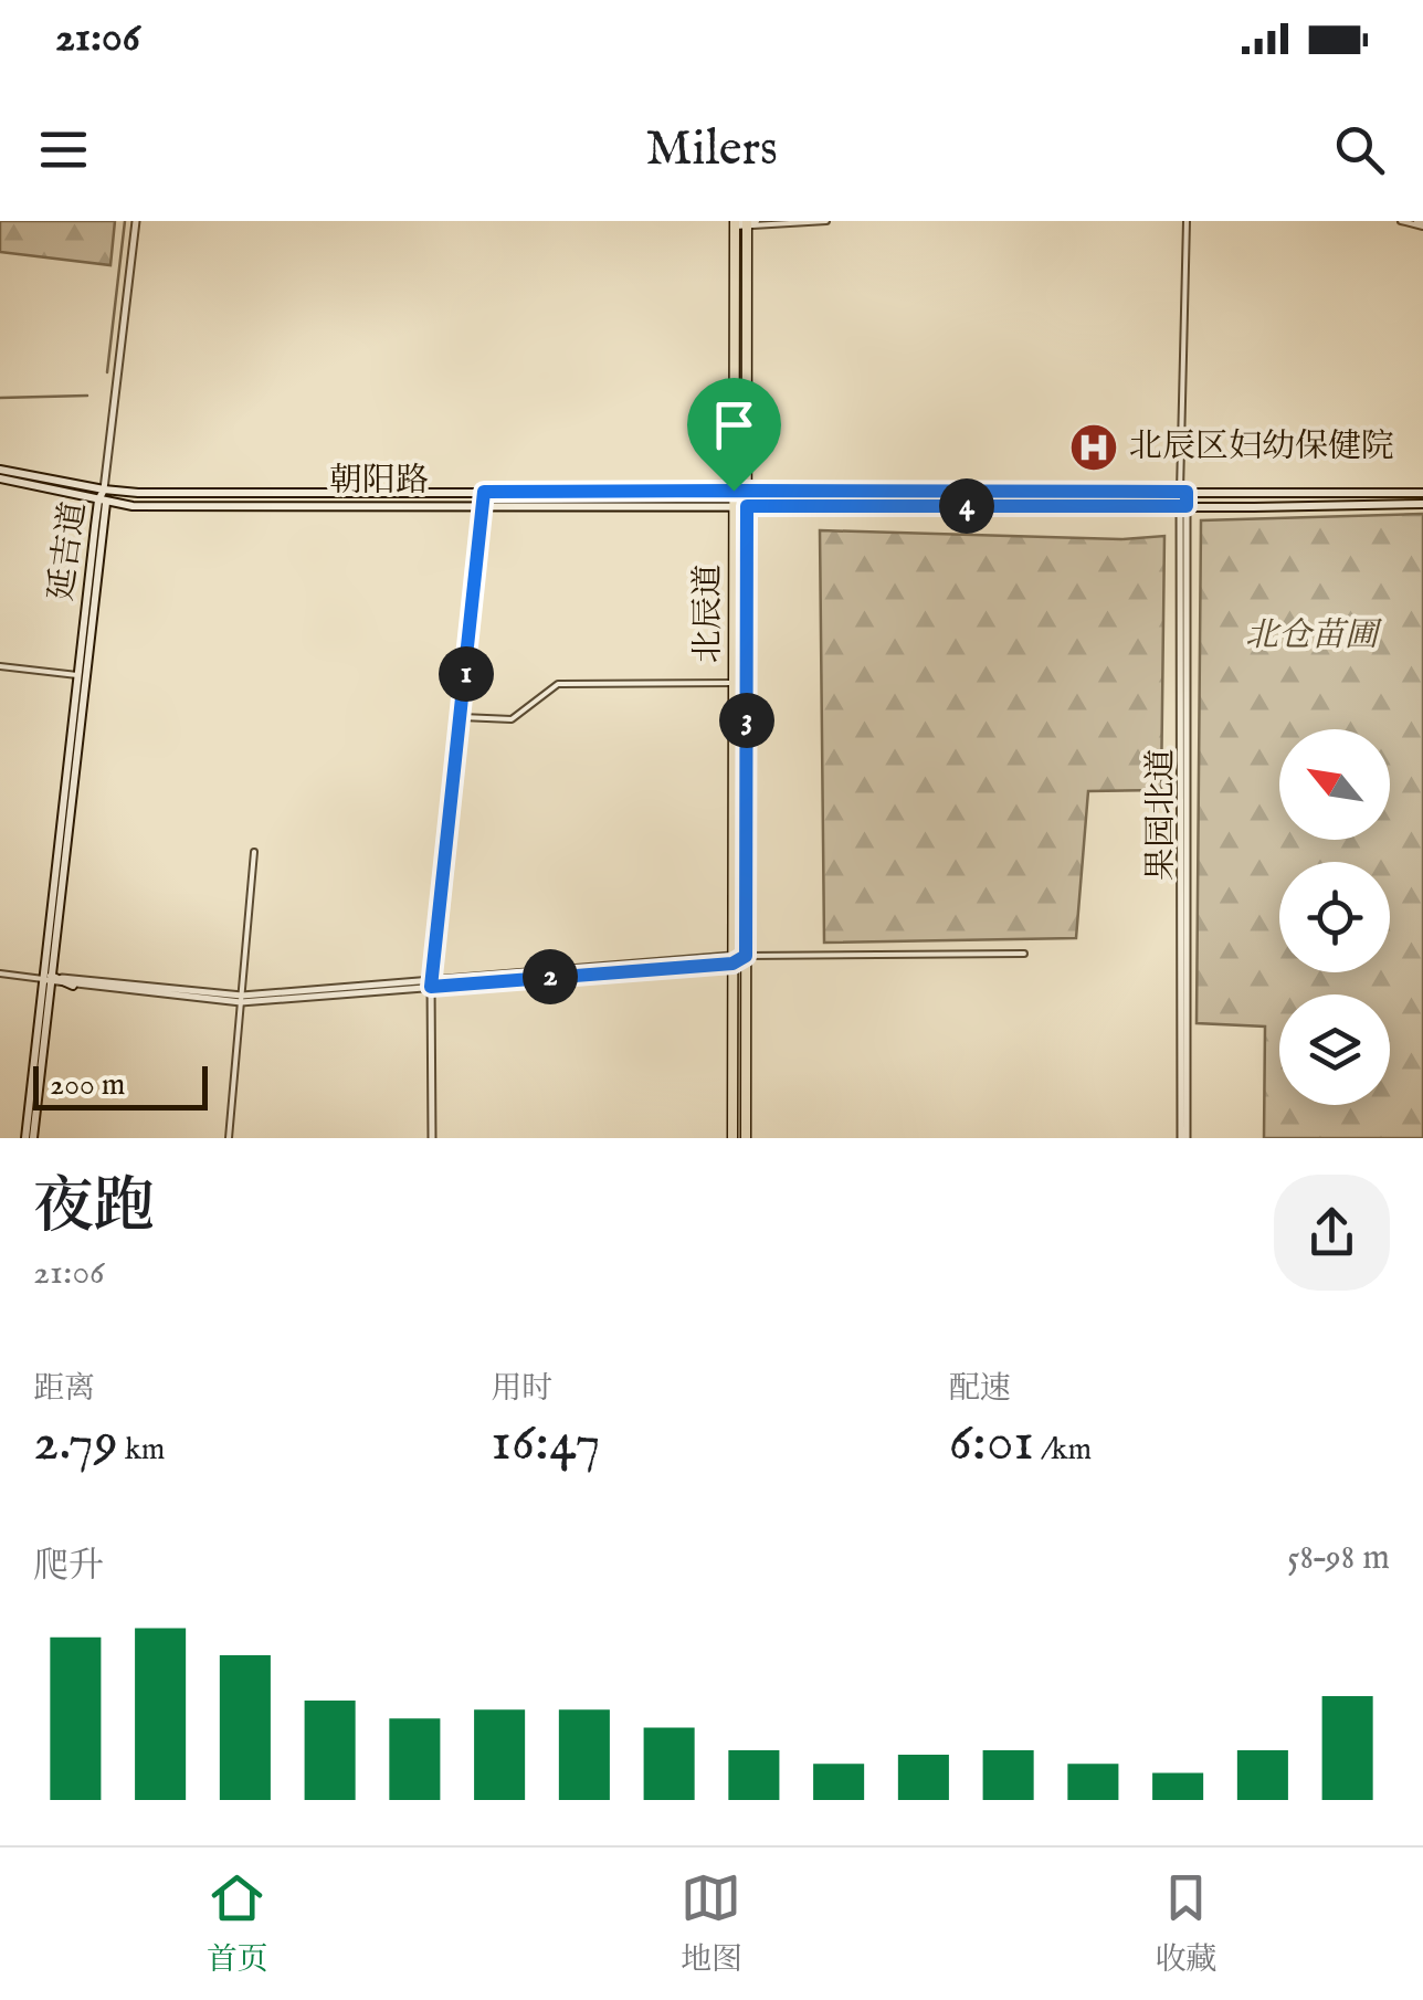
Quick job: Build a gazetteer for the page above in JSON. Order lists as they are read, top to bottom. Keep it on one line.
{"streets":{"main road":["朝阳路","延吉道","北辰道"],"street":["果园北道"]},"crossings":[["朝阳路","延吉道"],["朝阳路","北辰道"],["朝阳路","果园北道"]],"parks":["北仓苗圃"],"places":{"hospital":["北辰区妇幼保健院"]},"scale_bar":"200 m","north":"top left","page":{"status":"21:06","header":"Milers","pins":["4","1","3","2"],"scale":"200 m","heading":["夜跑","21:06"],"stats":[["距离","2.79 km"],["用时","16:47"],["配速","6:01 /km"]],"chart":["爬升","58–98 m"],"tabs":["首页","地图","收藏"]}}
